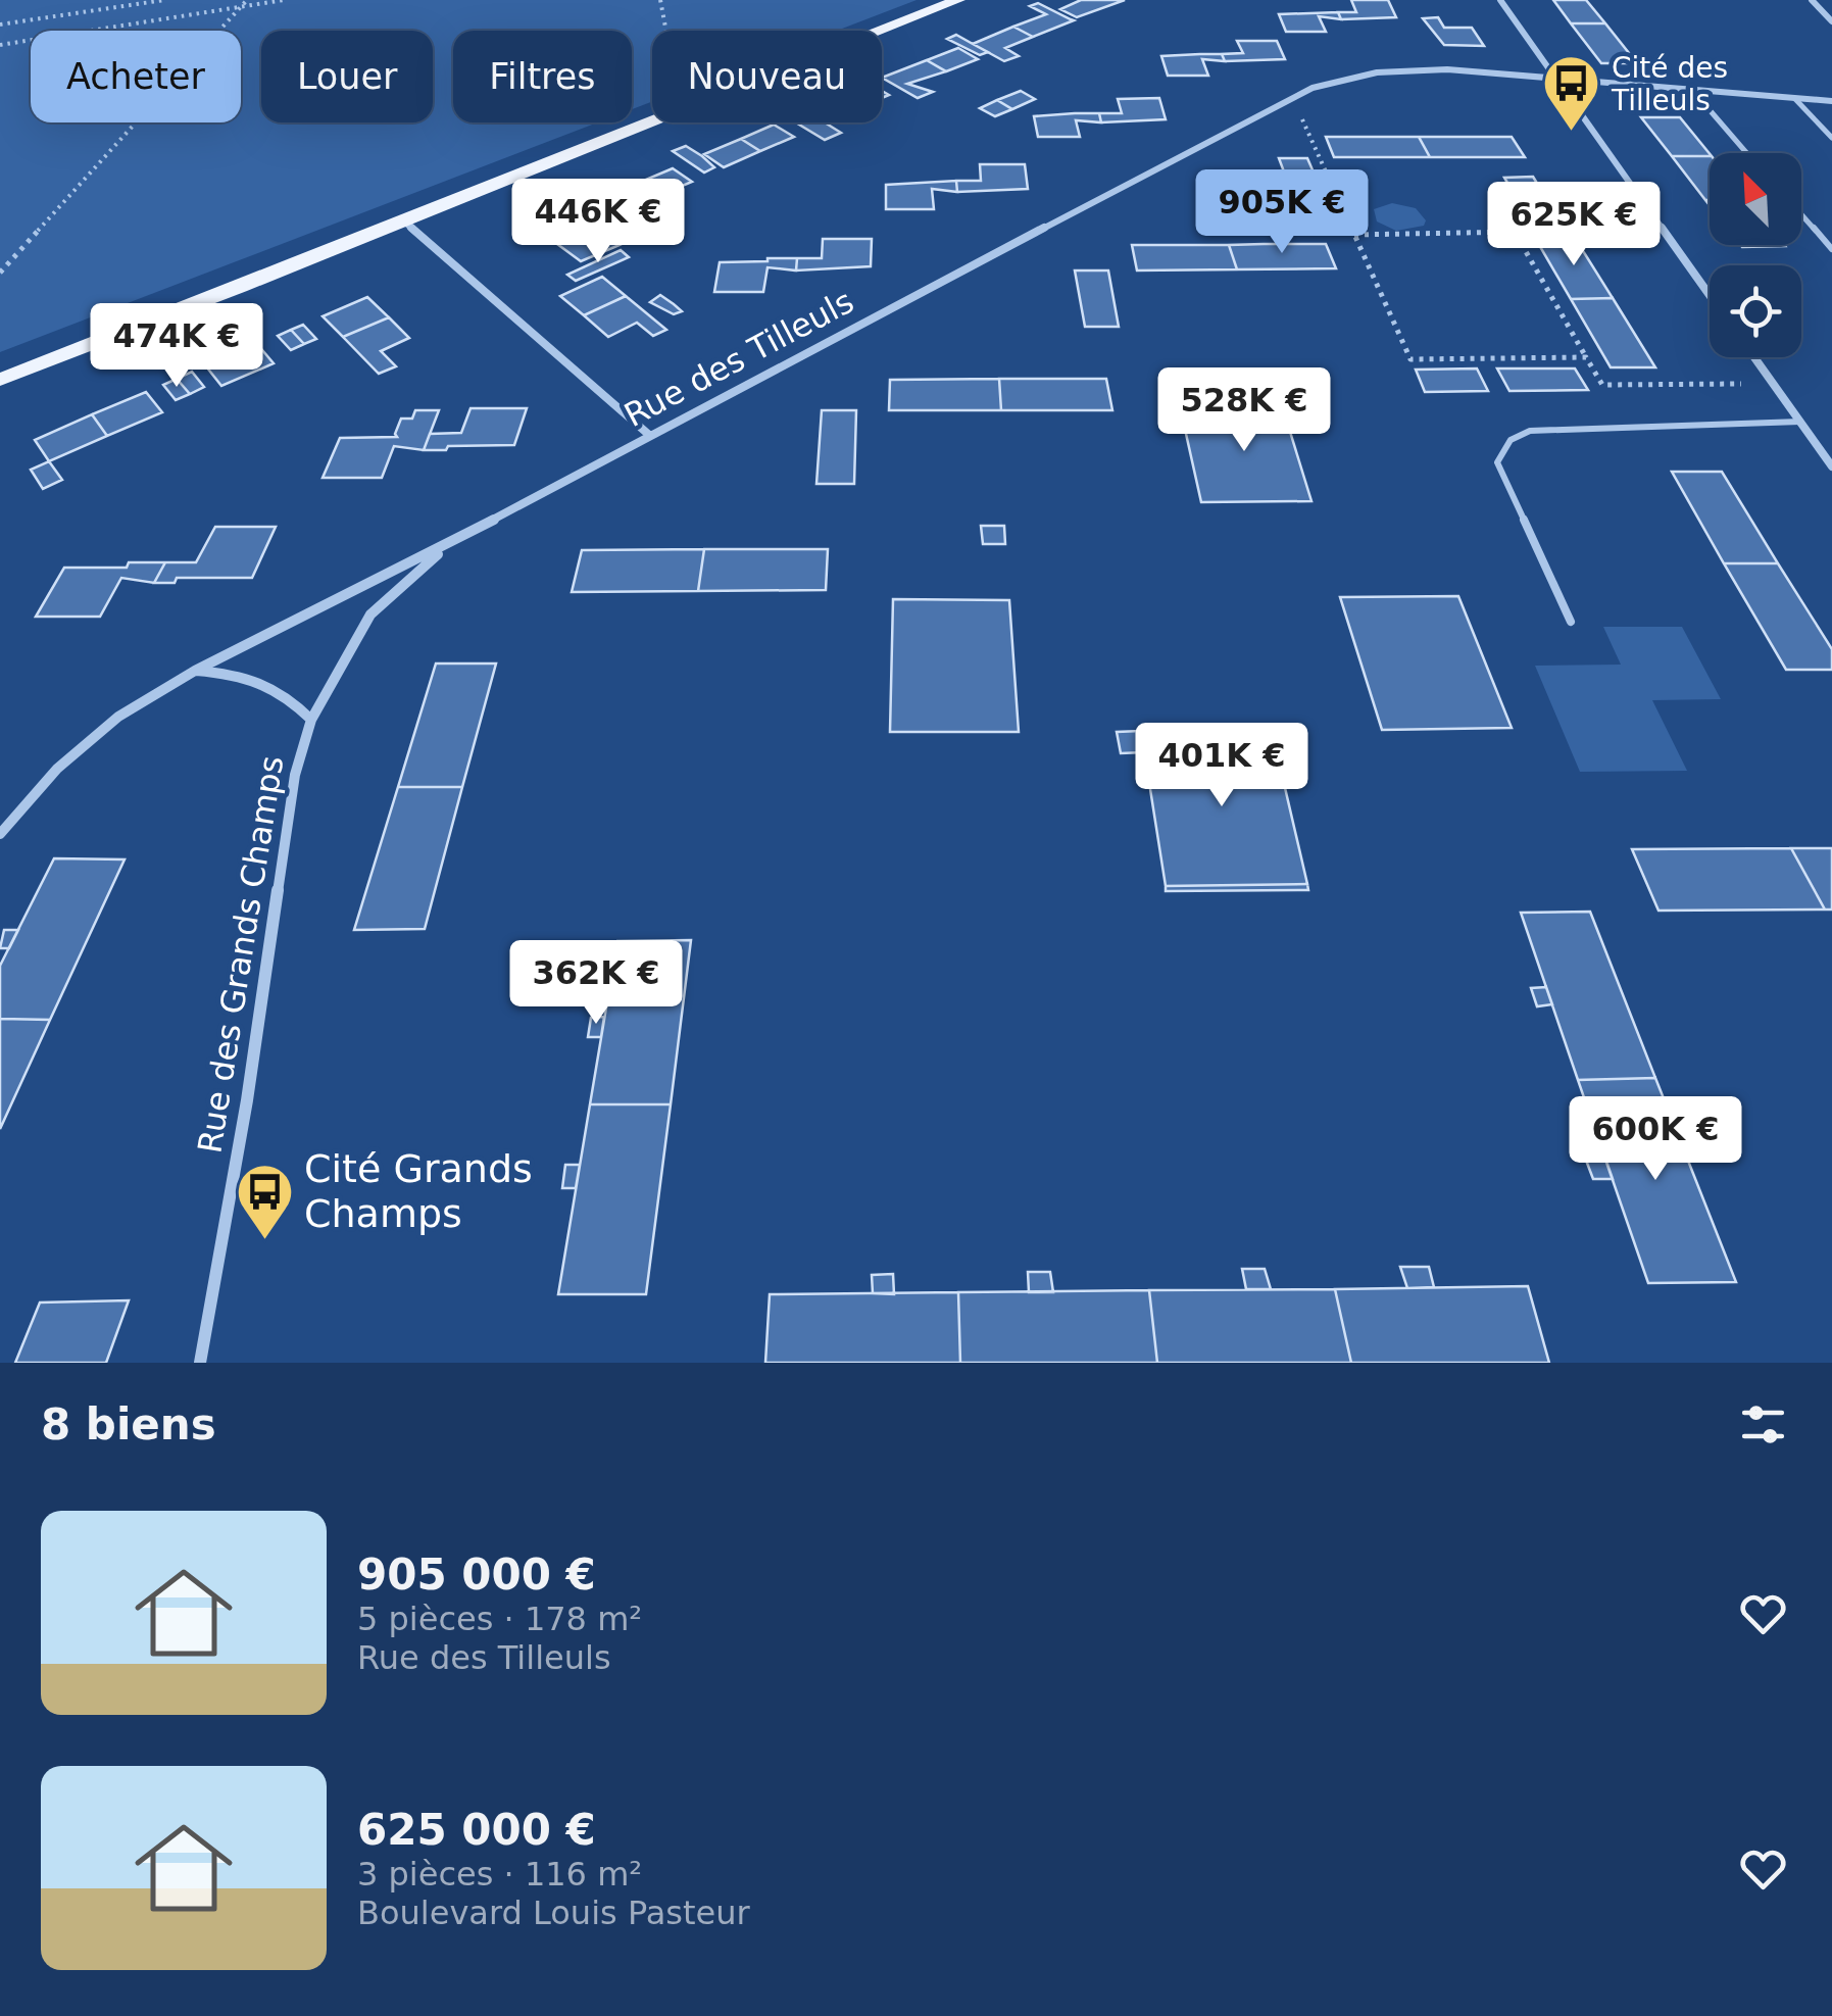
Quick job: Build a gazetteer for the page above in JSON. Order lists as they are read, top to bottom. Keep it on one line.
{"streets":{"street":["Rue des Tilleuls","Rue des Grands Champs"]},"crossings":[["Rue des Tilleuls","Rue des Grands Champs"]],"places":{"bus stop":["Cité des Tilleuls","Cité Grands Champs"]},"north":"top left","page":{"chip":["Acheter","Louer","Filtres","Nouveau"],"price":["905K €","446K €","625K €","474K €","528K €","401K €","362K €","600K €"],"heading":"8 biens","list":[{"name":"905 000 €","note":"5 pièces · 178 m² · Rue des Tilleuls"},{"name":"625 000 €","note":"3 pièces · 116 m² · Boulevard Louis Pasteur"}]}}
